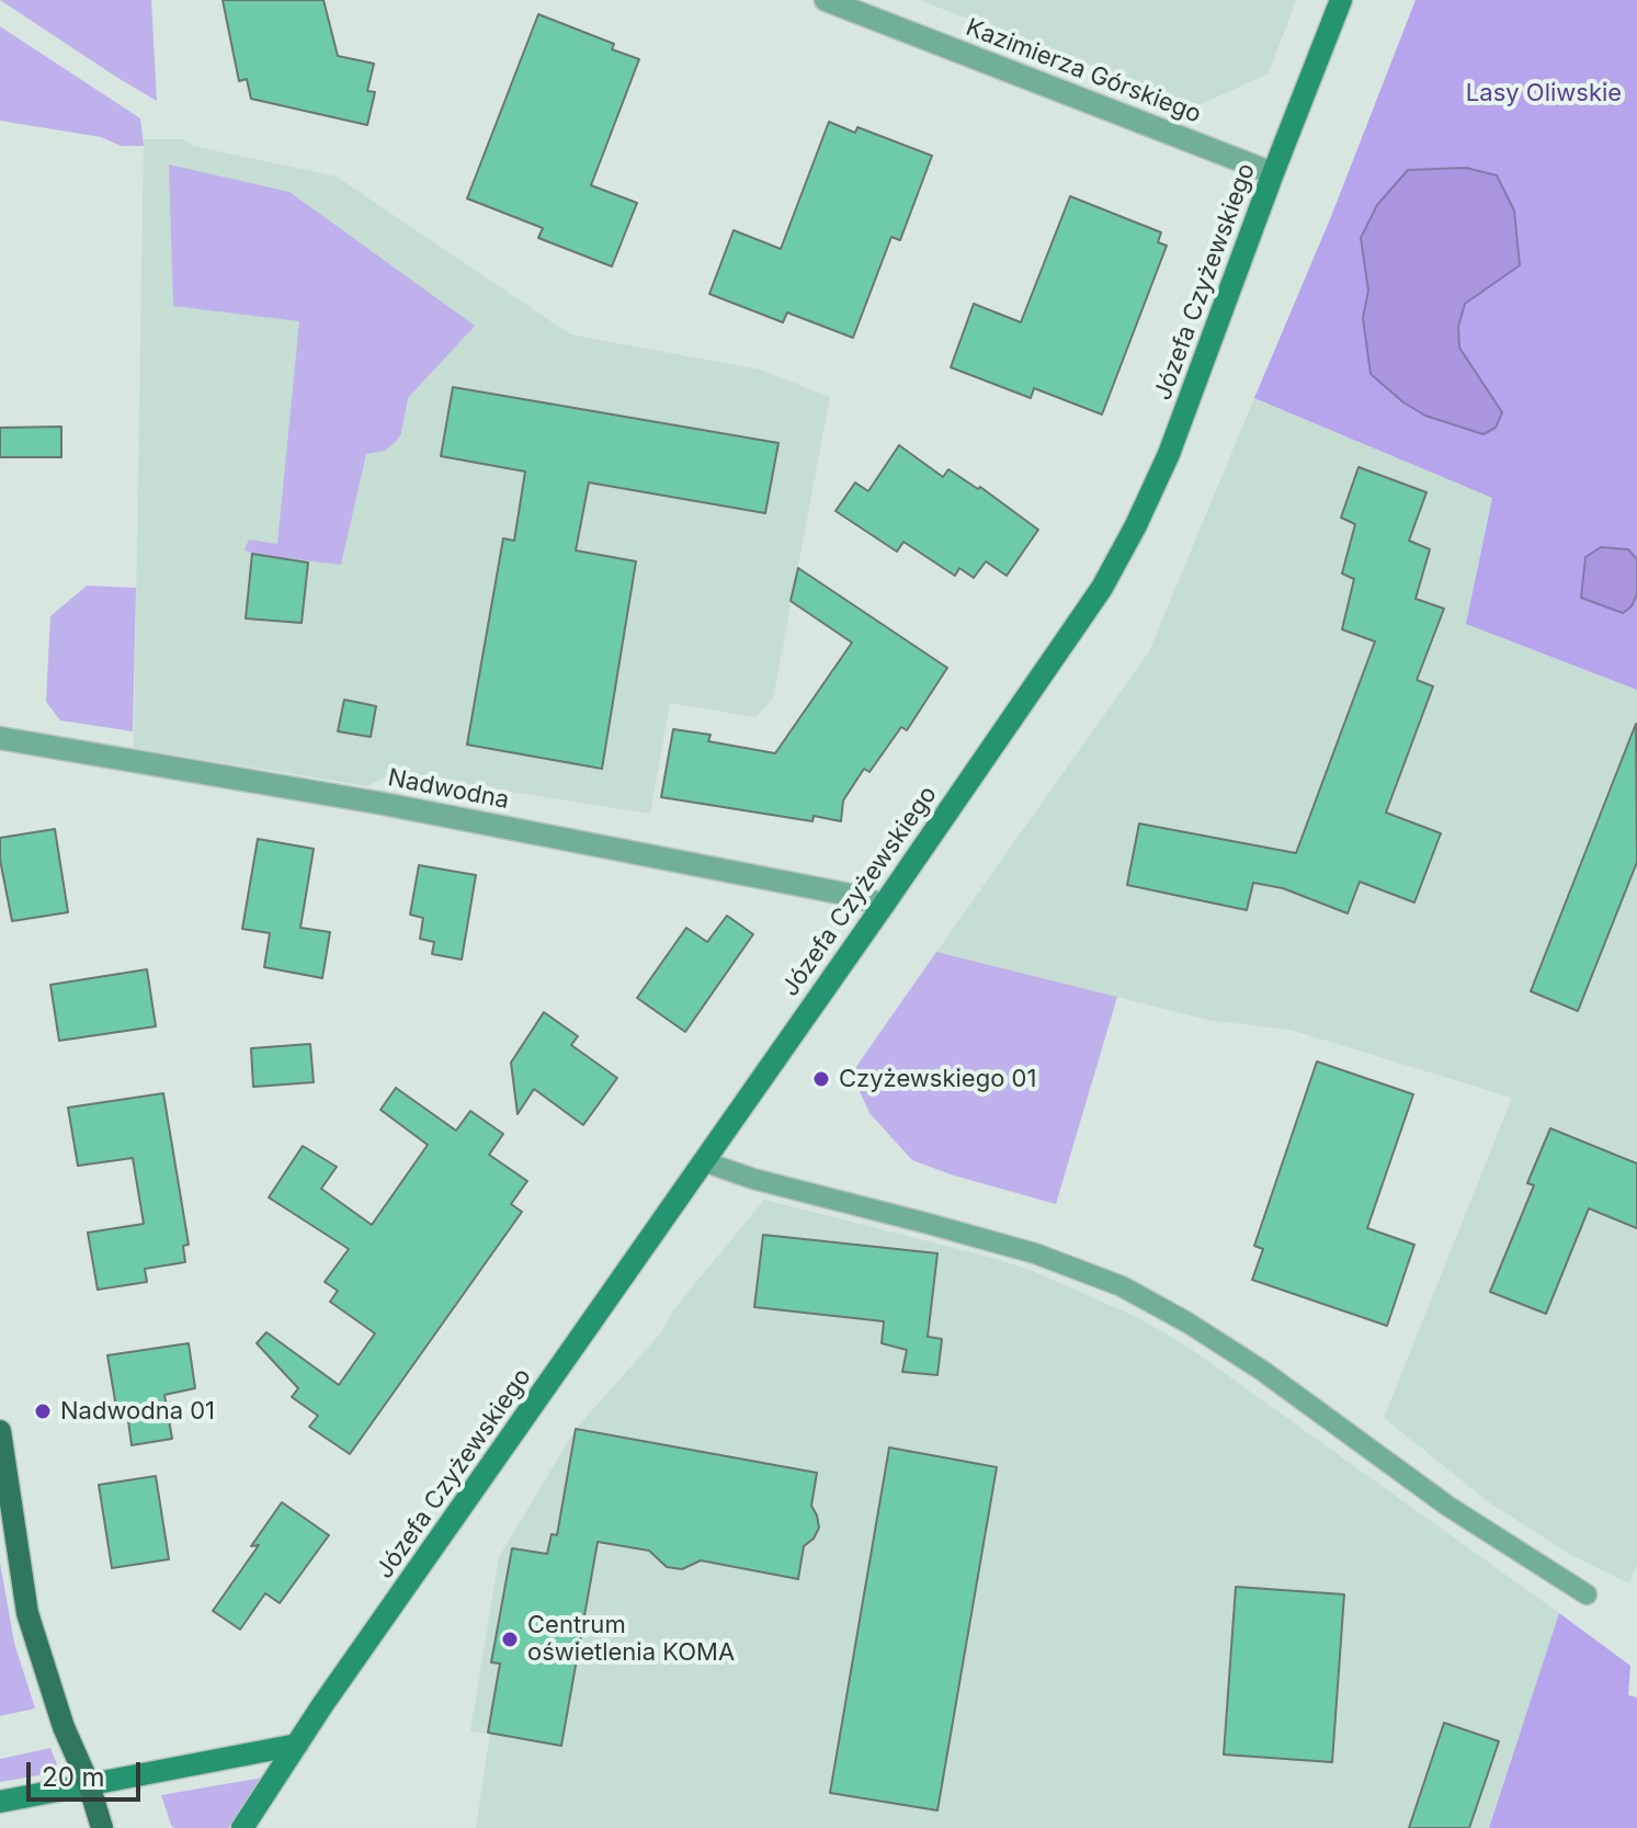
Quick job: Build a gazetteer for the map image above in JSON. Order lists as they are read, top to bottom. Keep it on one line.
{"streets":{"street":["Kazimierza Górskiego","Józefa Czyżewskiego","Nadwodna"]},"crossings":[["Kazimierza Górskiego","Józefa Czyżewskiego"],["Józefa Czyżewskiego","Nadwodna"]],"parks":["Lasy Oliwskie"],"places":["Czyżewskiego 01","Nadwodna 01","Centrum oświetlenia KOMA"],"scale_bar":"20 m"}
